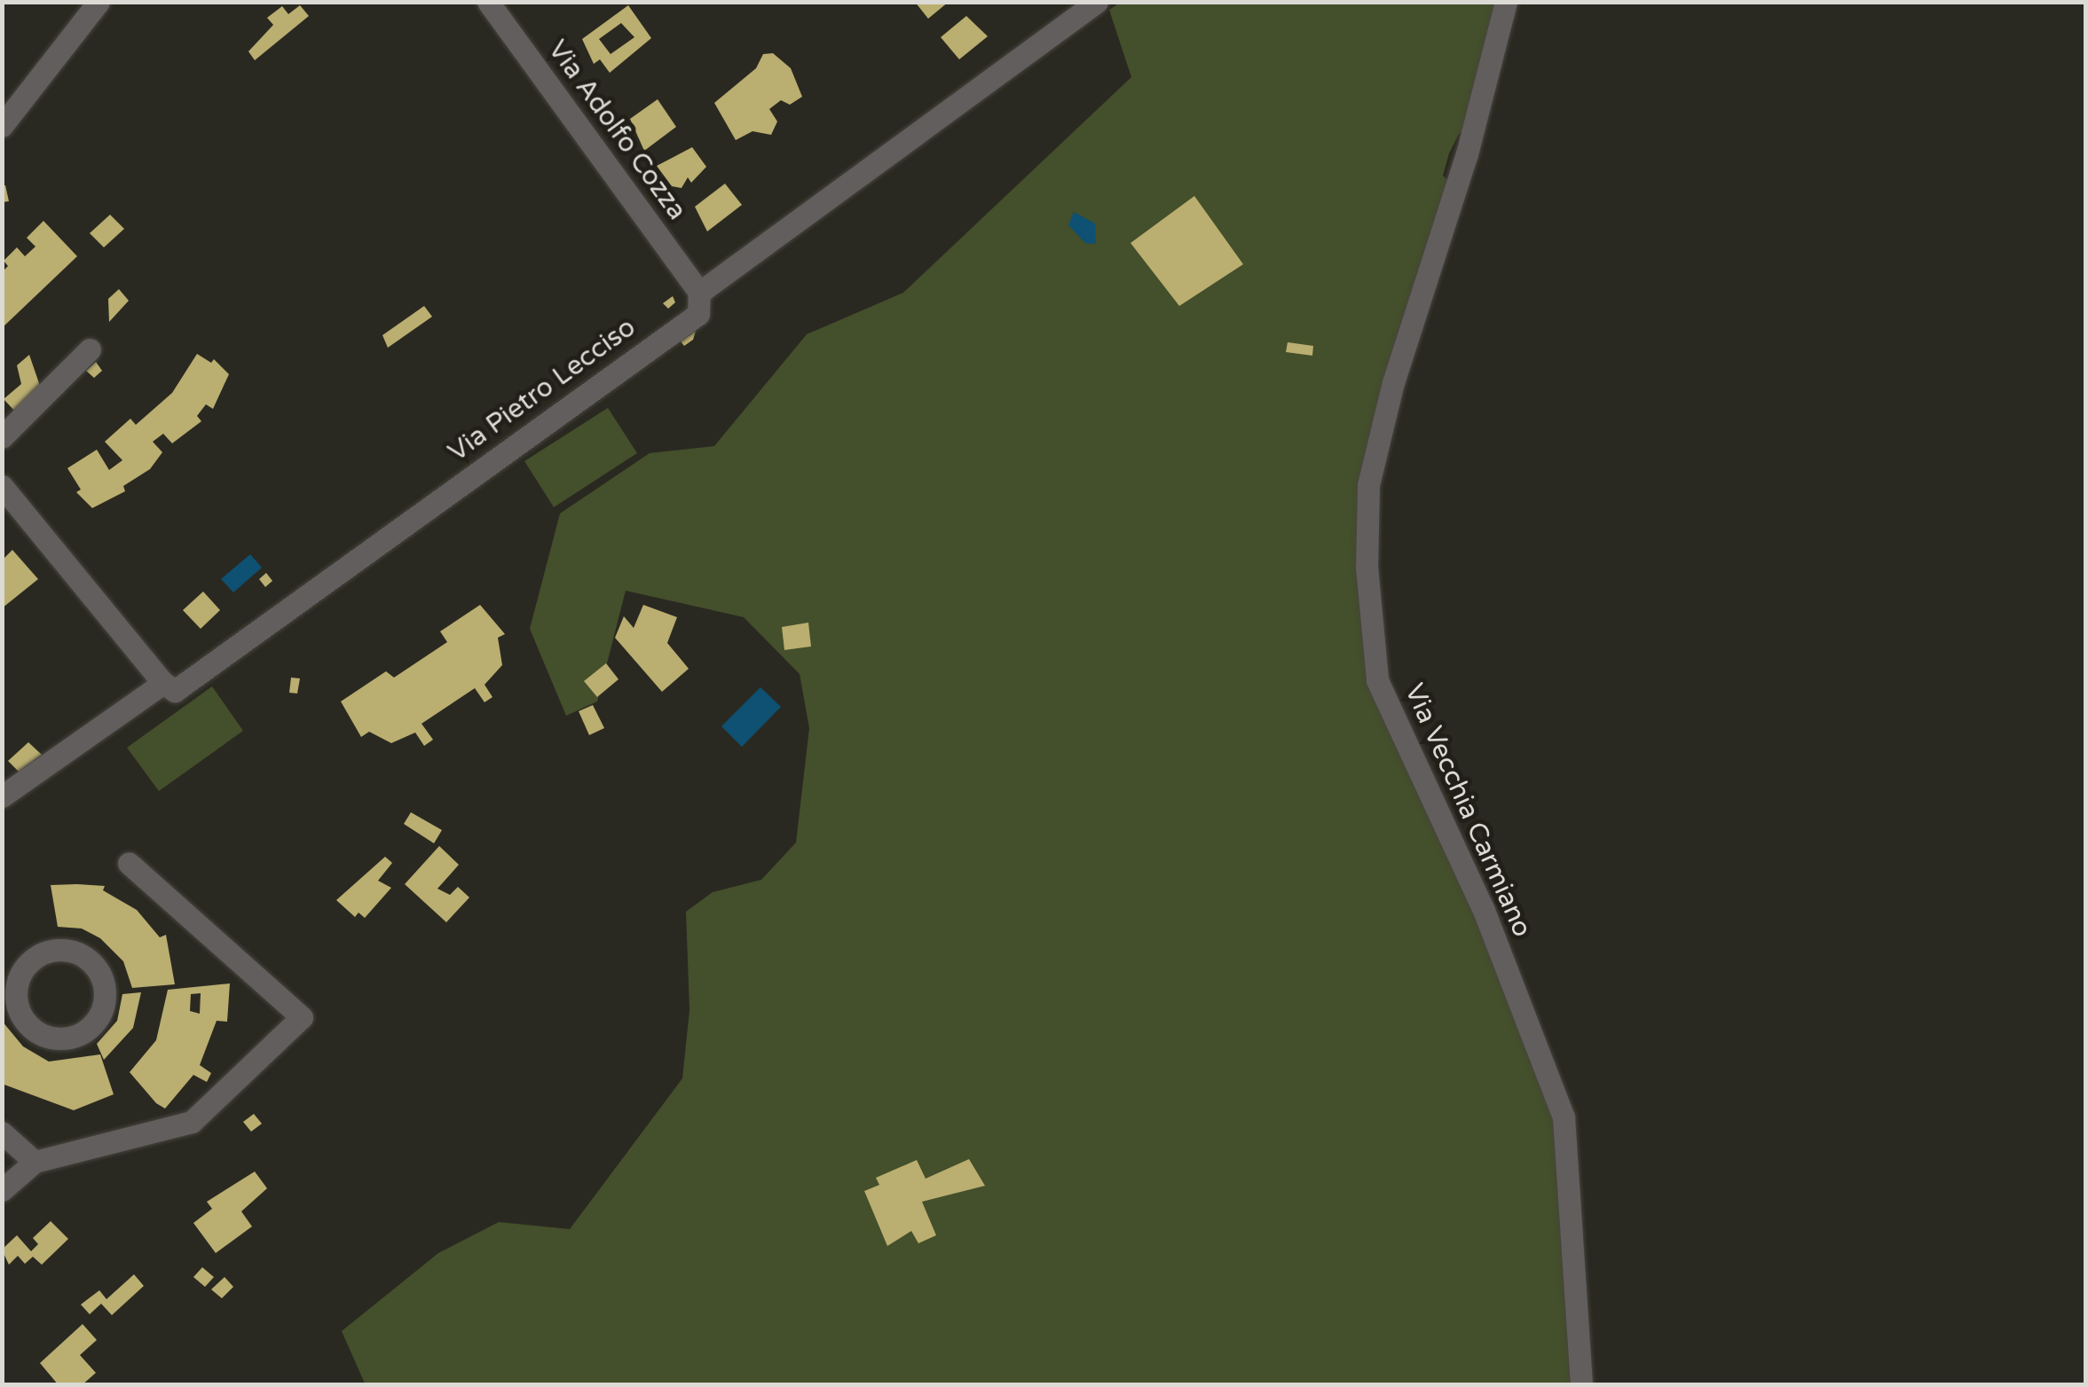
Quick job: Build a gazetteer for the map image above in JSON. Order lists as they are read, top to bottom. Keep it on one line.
{"streets":{"street":["Via Adolfo Cozza","Via Pietro Lecciso","Via Vecchia Carmiano"]},"crossings":[["Via Adolfo Cozza","Via Pietro Lecciso"]]}
